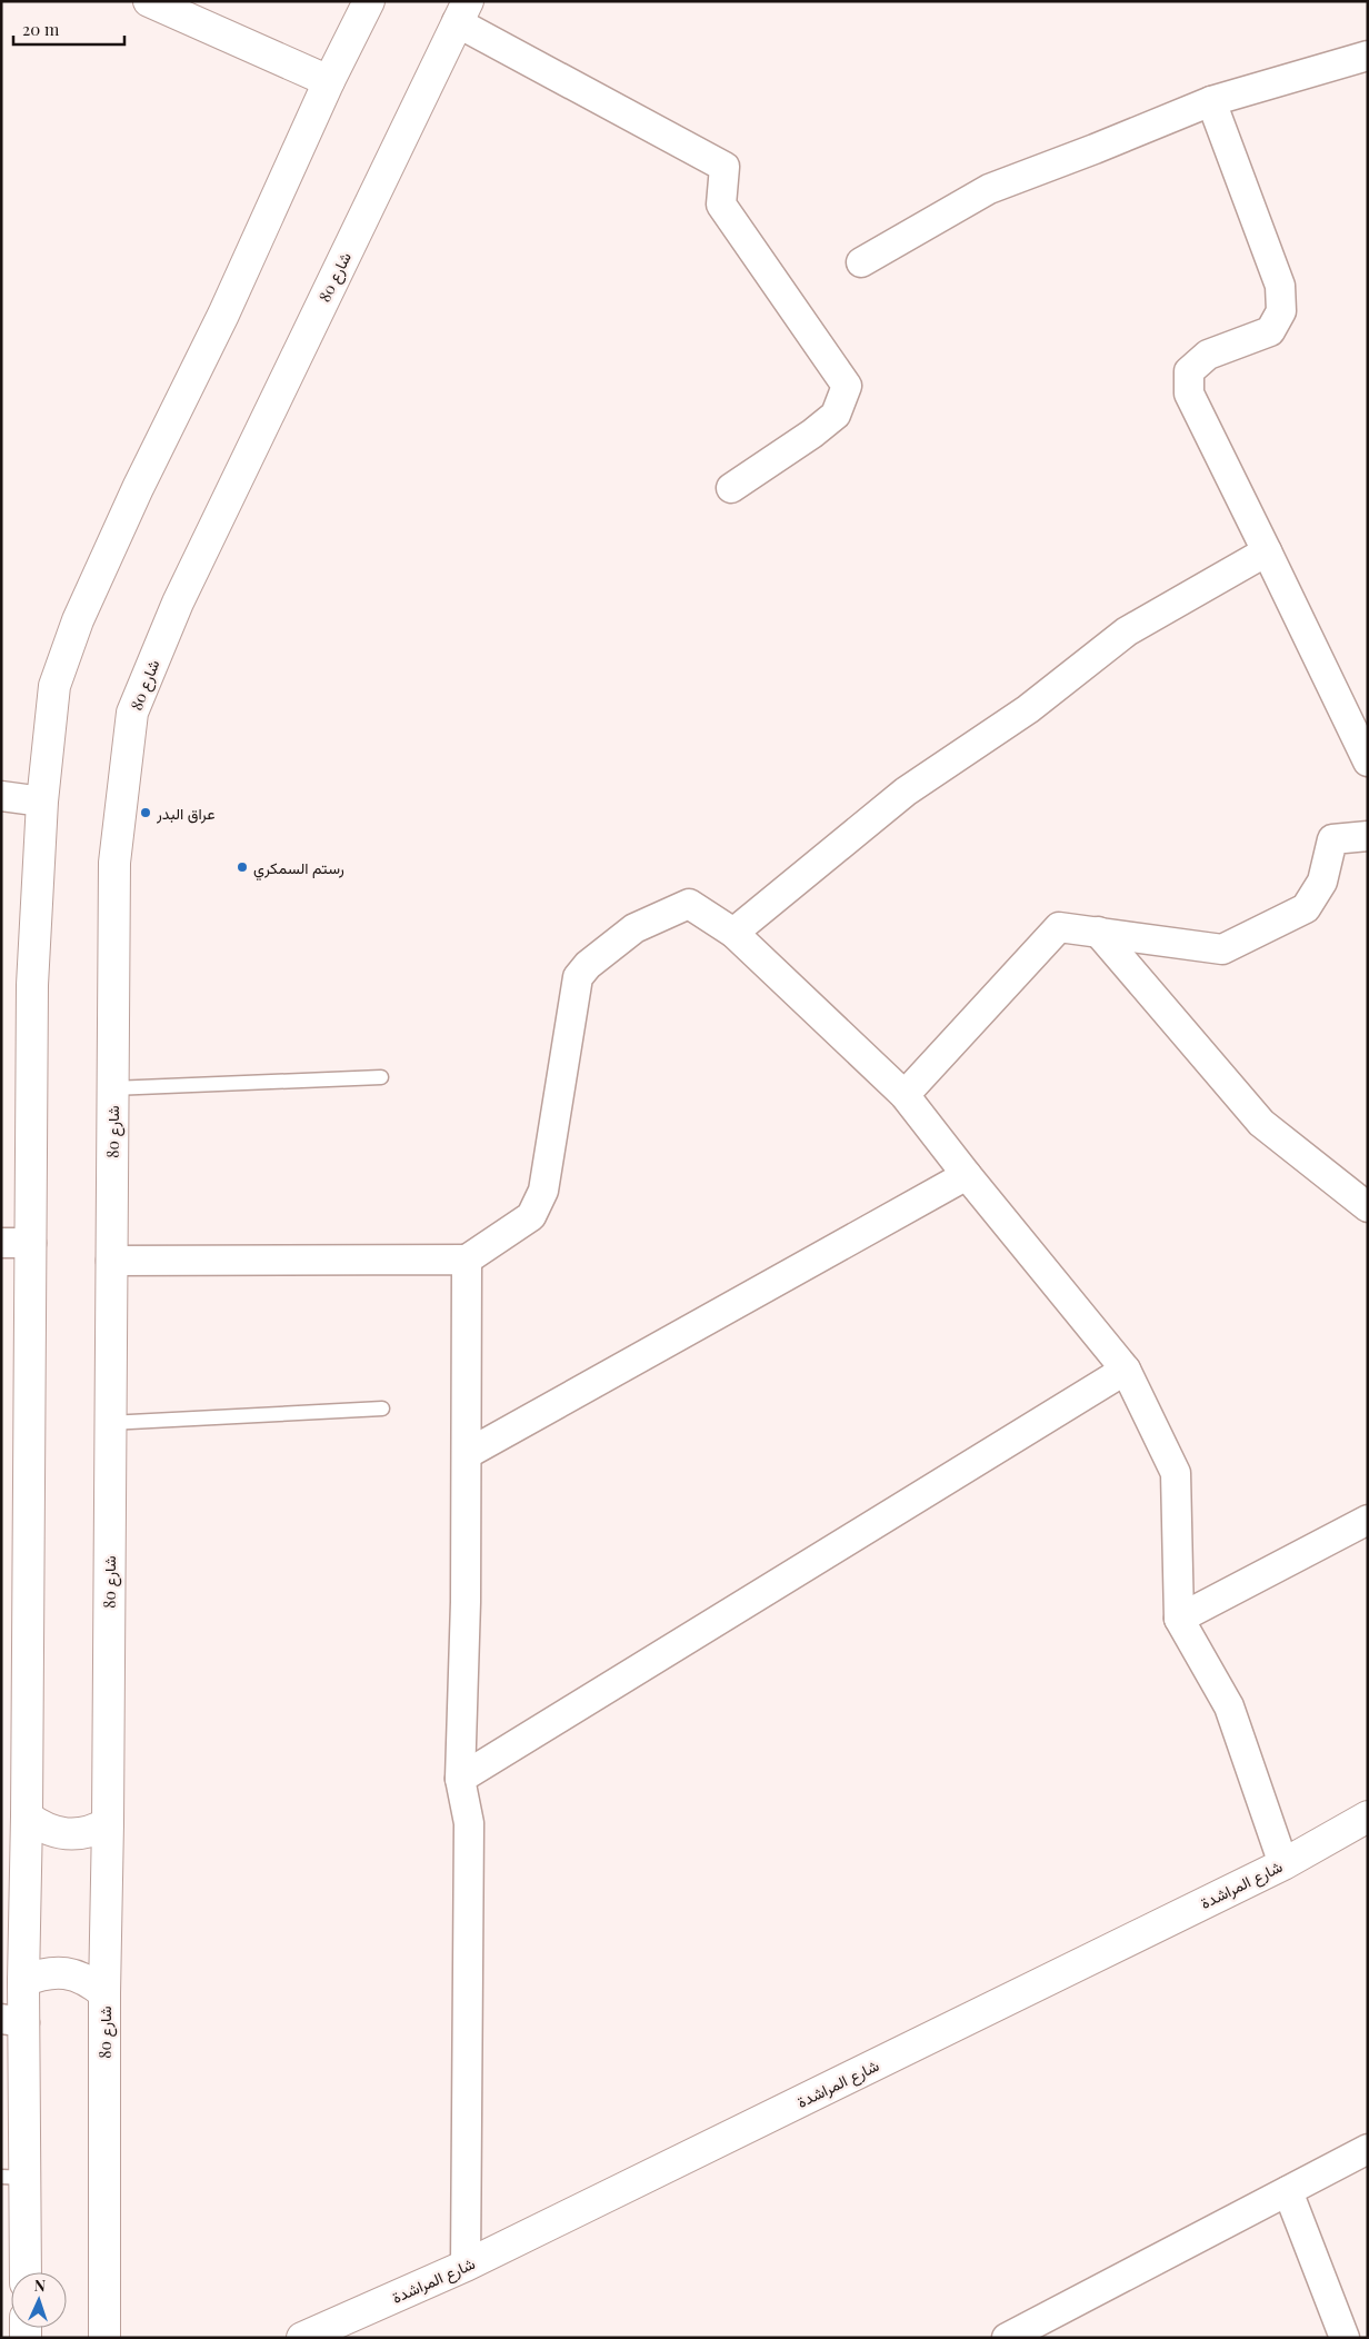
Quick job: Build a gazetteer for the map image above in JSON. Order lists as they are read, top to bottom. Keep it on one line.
{"streets":{"main road":["شارع 80","شارع المراشدة"]},"places":["عراق البدر","رستم السمكري"],"scale_bar":"20 m","north":"top"}
